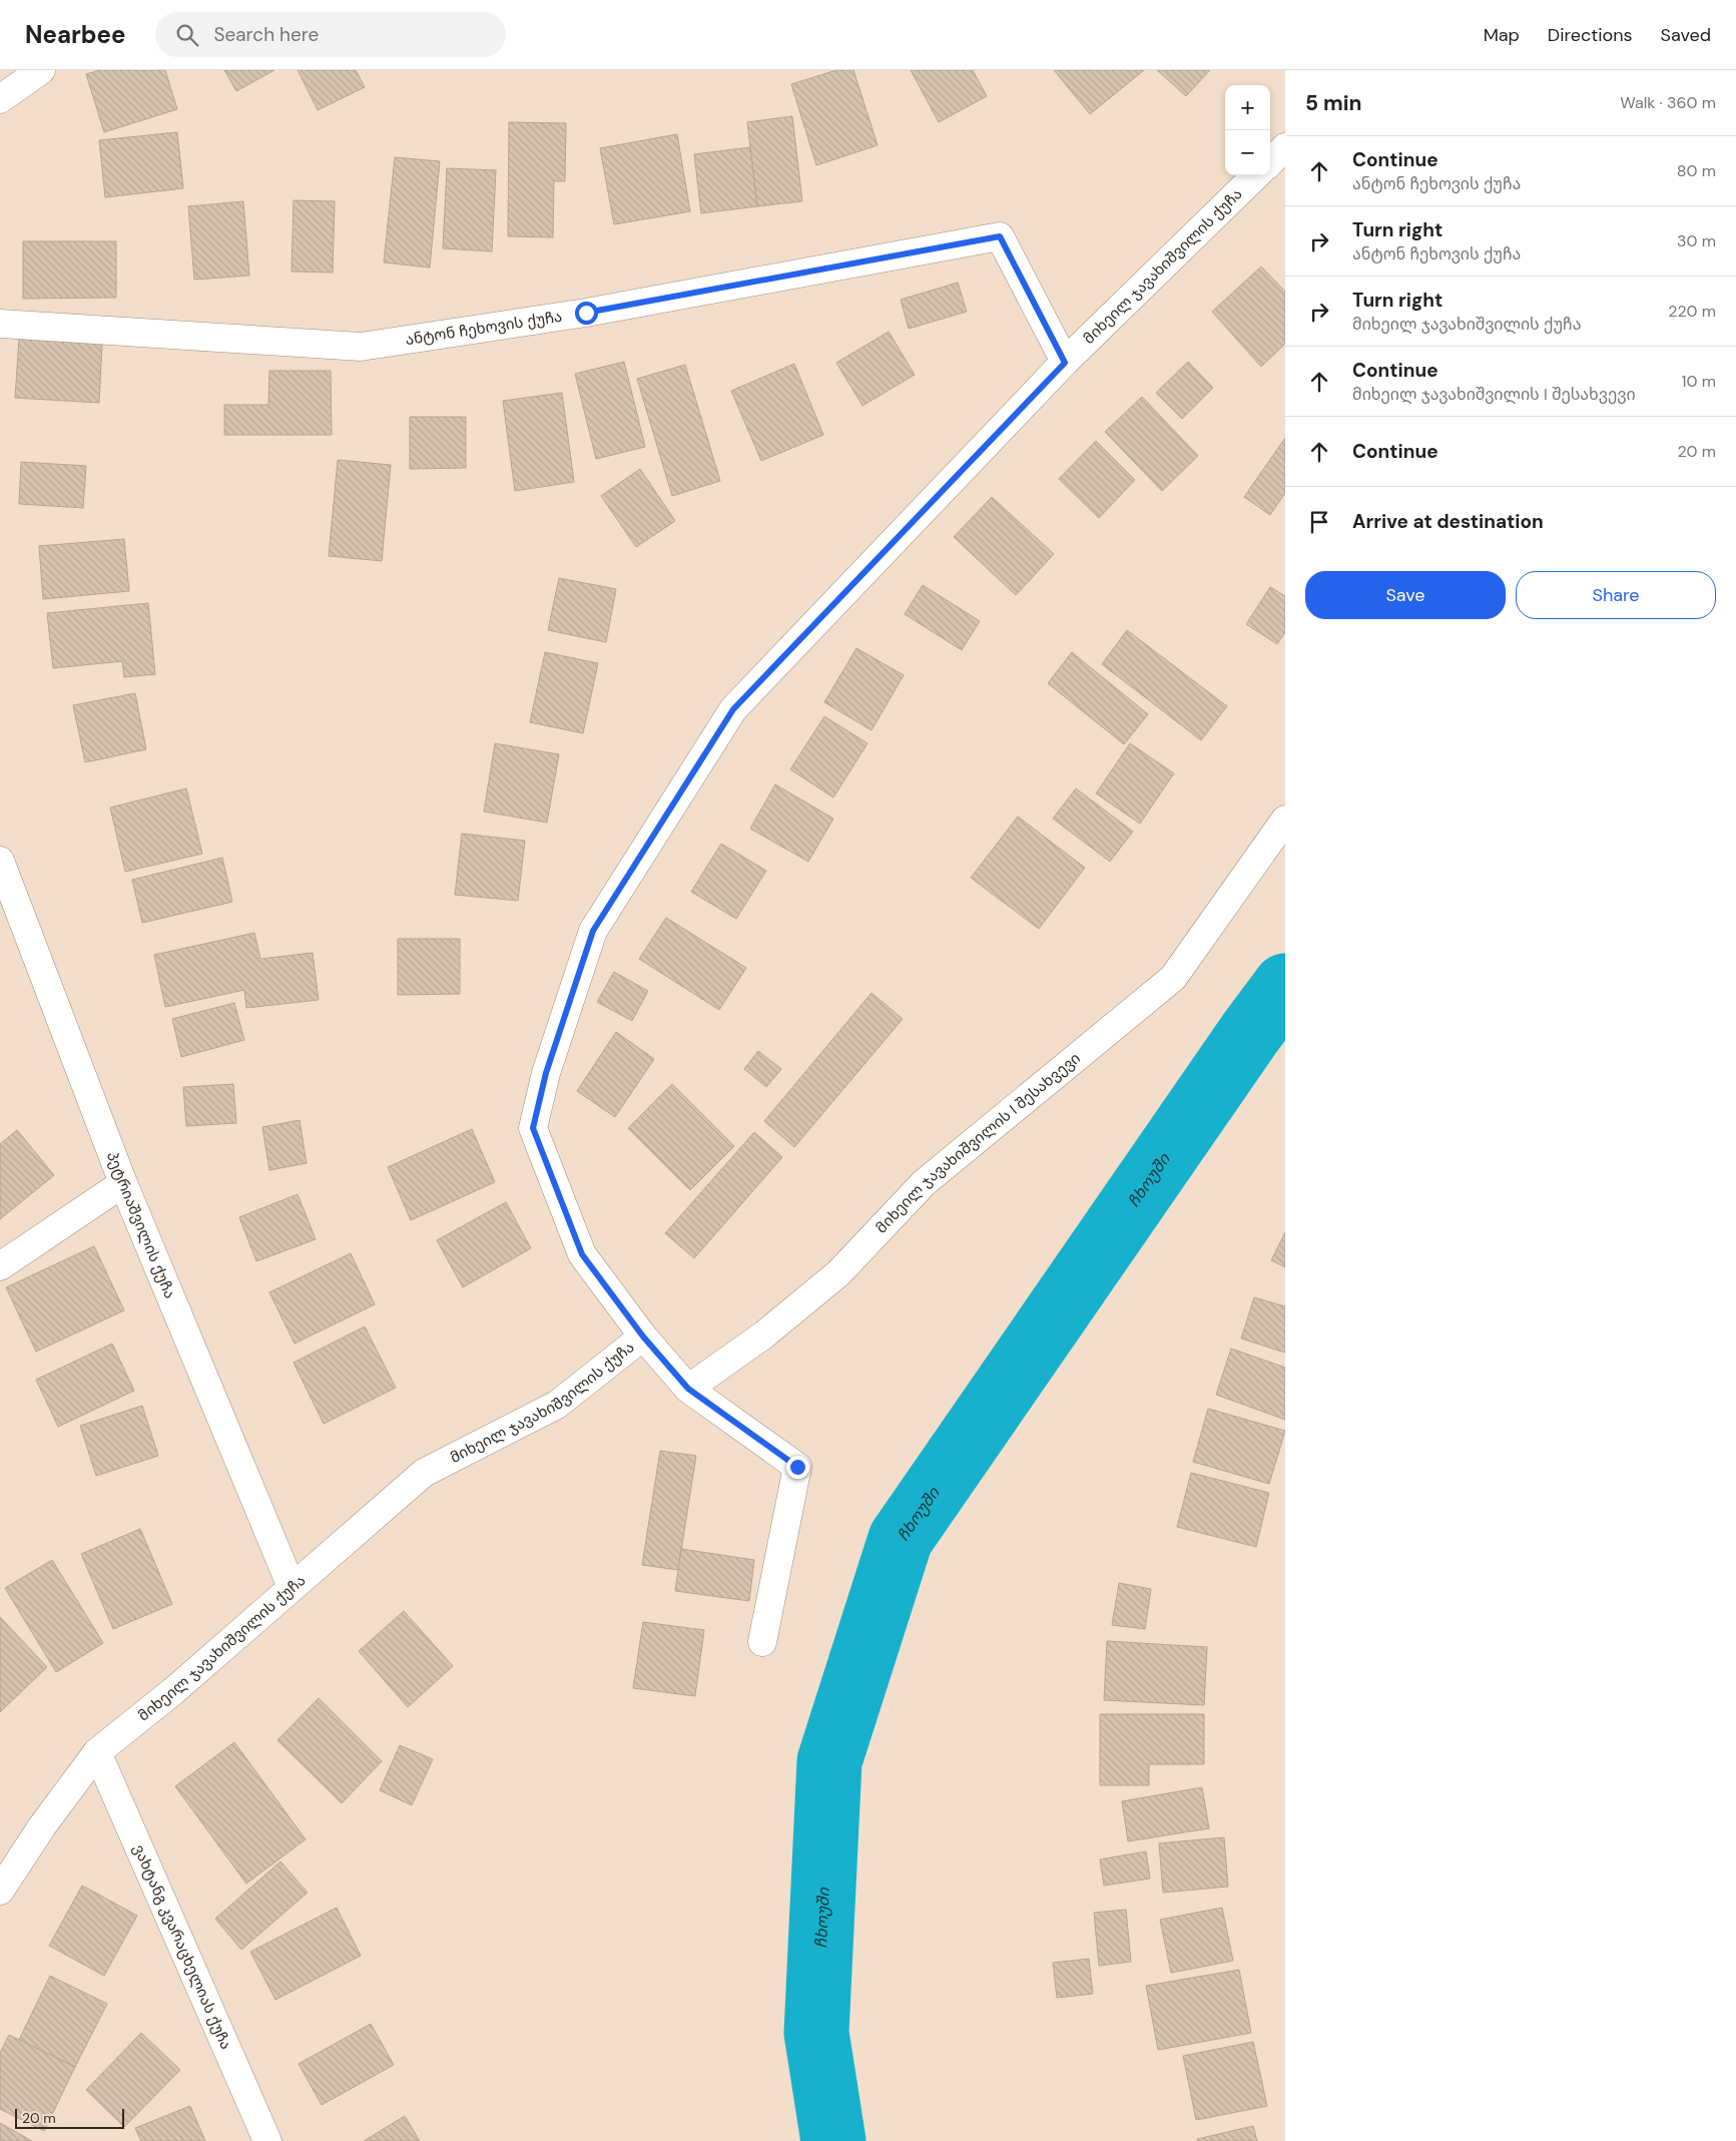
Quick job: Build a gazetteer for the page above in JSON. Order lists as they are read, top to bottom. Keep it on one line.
{"streets":{"street":["მიხეილ ჯავახიშვილის ქუჩა","ანტონ ჩეხოვის ქუჩა","მიხეილ ჯავახიშვილის I შესახვევი","პეტრიაშვილის ქუჩა","ვახტანგ კვარაცხელიას ქუჩა"]},"crossings":[["მიხეილ ჯავახიშვილის ქუჩა","ანტონ ჩეხოვის ქუჩა"],["მიხეილ ჯავახიშვილის ქუჩა","პეტრიაშვილის ქუჩა"],["მიხეილ ჯავახიშვილის ქუჩა","ვახტანგ კვარაცხელიას ქუჩა"]],"water":["ჩხოუში"],"scale_bar":"20 m","page":{"header":"Nearbee","search":"Search here","nav":["Map","Directions","Saved"],"heading":["5 min","Walk · 360 m"],"map_buttons":["+","−"],"list":[["Continue","ანტონ ჩეხოვის ქუჩა","80 m"],["Turn right","ანტონ ჩეხოვის ქუჩა","30 m"],["Turn right","მიხეილ ჯავახიშვილის ქუჩა","220 m"],["Continue","მიხეილ ჯავახიშვილის I შესახვევი","10 m"],["Continue","20 m"],"Arrive at destination"],"buttons":["Save","Share"],"scale":"20 m"}}
